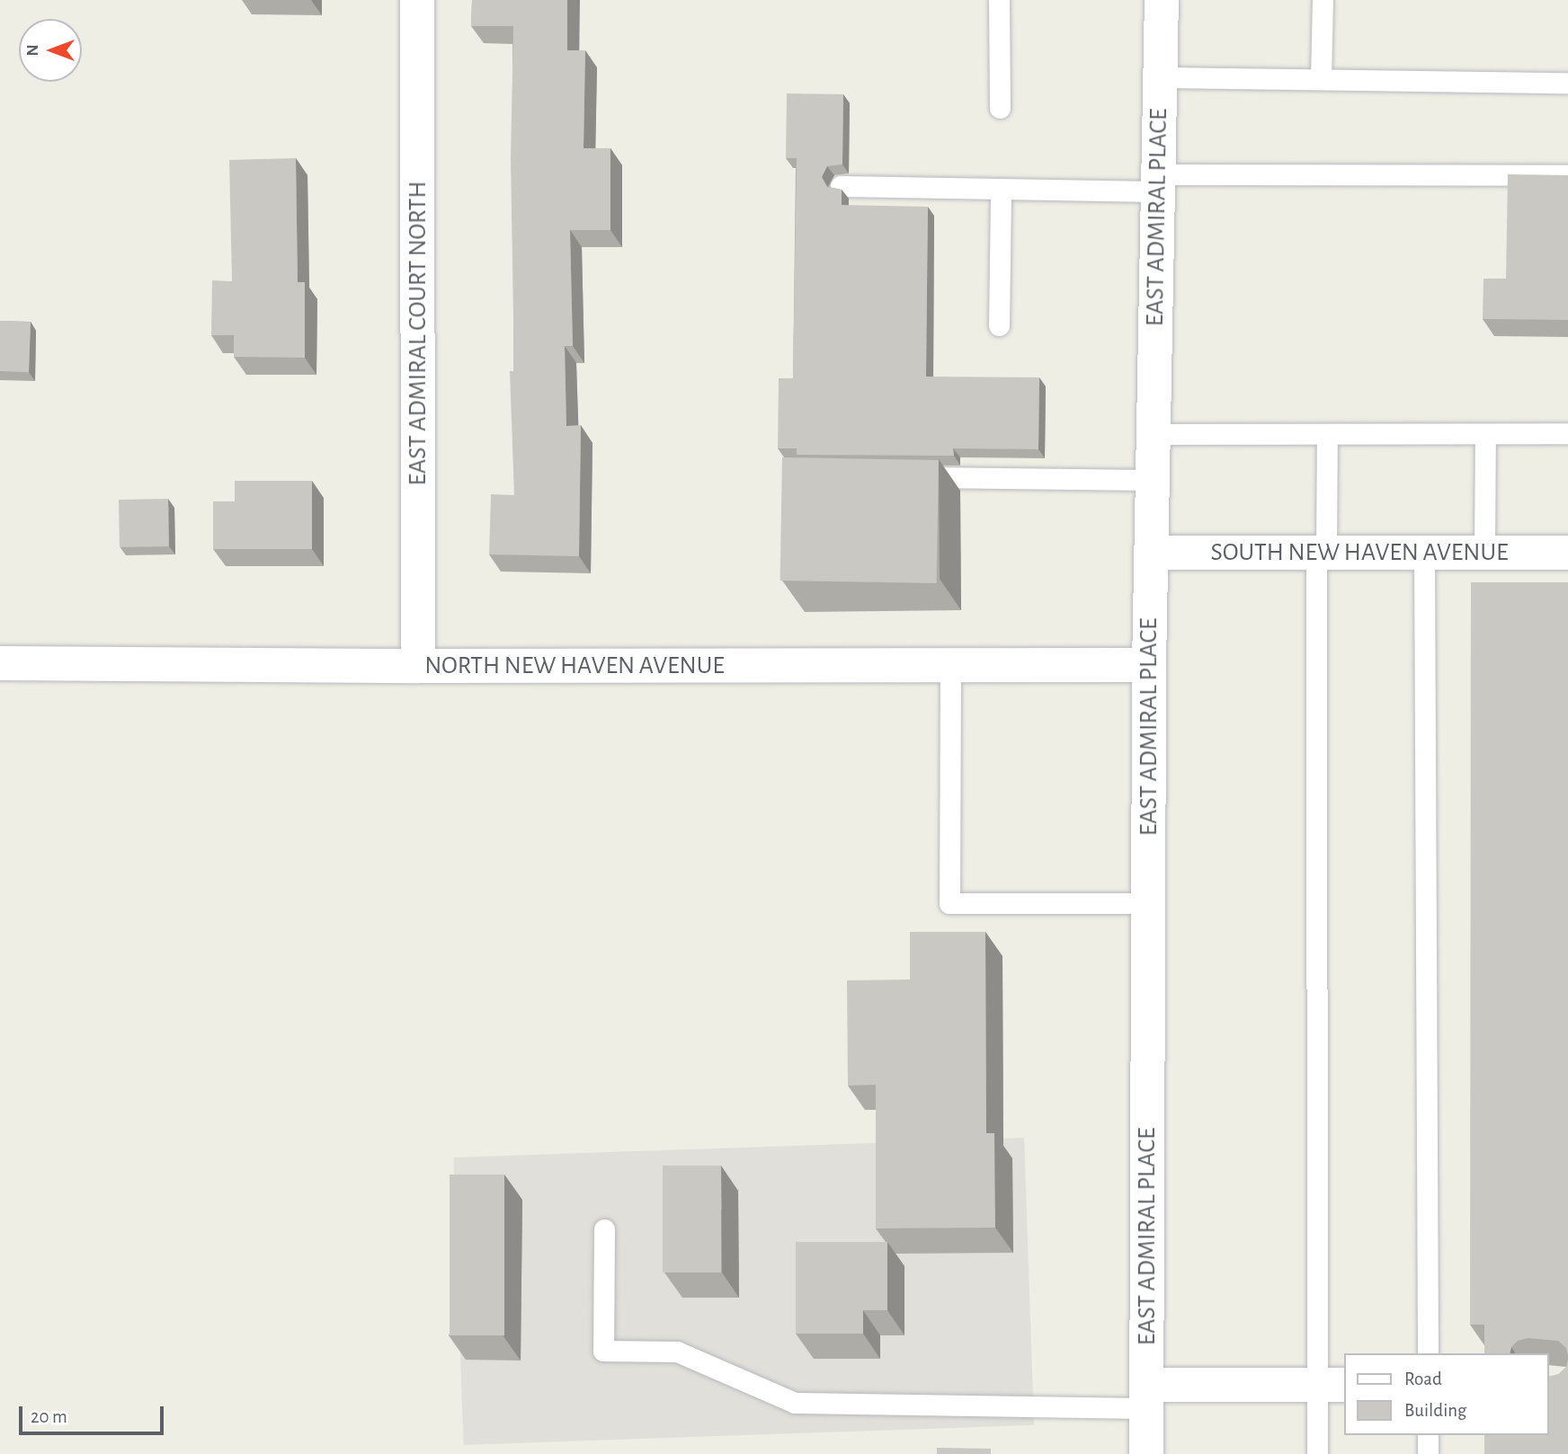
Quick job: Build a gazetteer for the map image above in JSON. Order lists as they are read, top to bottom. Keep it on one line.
{"streets":{"street":["EAST ADMIRAL PLACE","EAST ADMIRAL COURT NORTH","SOUTH NEW HAVEN AVENUE","NORTH NEW HAVEN AVENUE"]},"crossings":[["EAST ADMIRAL PLACE","SOUTH NEW HAVEN AVENUE"],["EAST ADMIRAL PLACE","NORTH NEW HAVEN AVENUE"],["EAST ADMIRAL COURT NORTH","NORTH NEW HAVEN AVENUE"]],"legend":["Road","Building"],"scale_bar":"20 m","north":"left"}
